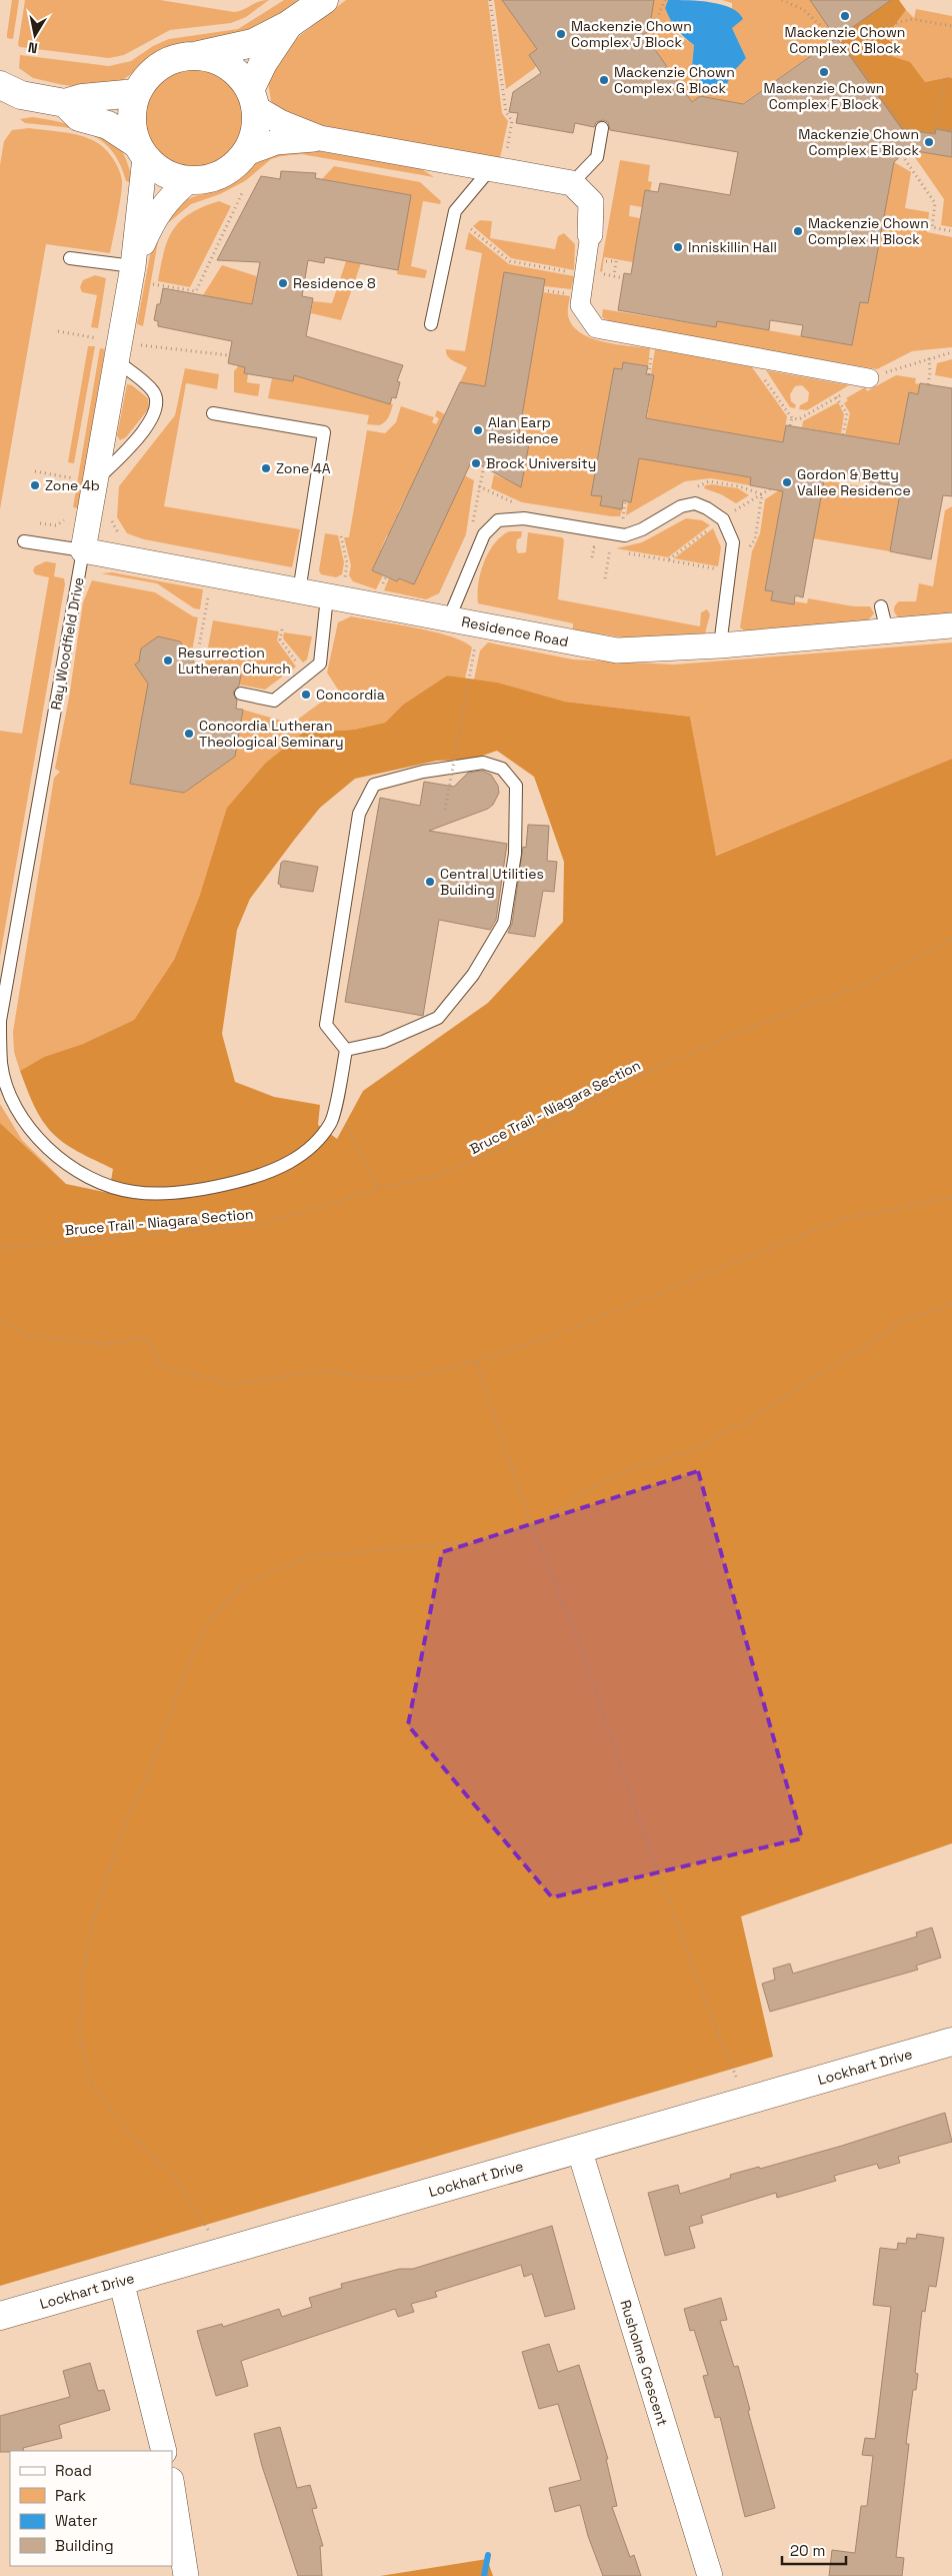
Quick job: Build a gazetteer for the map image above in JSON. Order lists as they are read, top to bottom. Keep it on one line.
{"streets":{"street":["Residence Road","Ray Woodfield Drive","Lockhart Drive","Rusholme Crescent"],"path":["Bruce Trail - Niagara Section"]},"crossings":[["Residence Road","Ray Woodfield Drive"],["Lockhart Drive","Rusholme Crescent"]],"places":["Mackenzie Chown Complex C Block","Mackenzie Chown Complex J Block","Mackenzie Chown Complex F Block","Mackenzie Chown Complex G Block","Mackenzie Chown Complex E Block","Mackenzie Chown Complex H Block","Inniskillin Hall","Residence 8","Alan Earp Residence","Brock University","Zone 4A","Gordon & Betty Vallee Residence","Zone 4b","Resurrection Lutheran Church","Concordia","Concordia Lutheran Theological Seminary","Central Utilities Building"],"legend":["Road","Park","Water","Building"],"scale_bar":"20 m","north":"bottom"}
